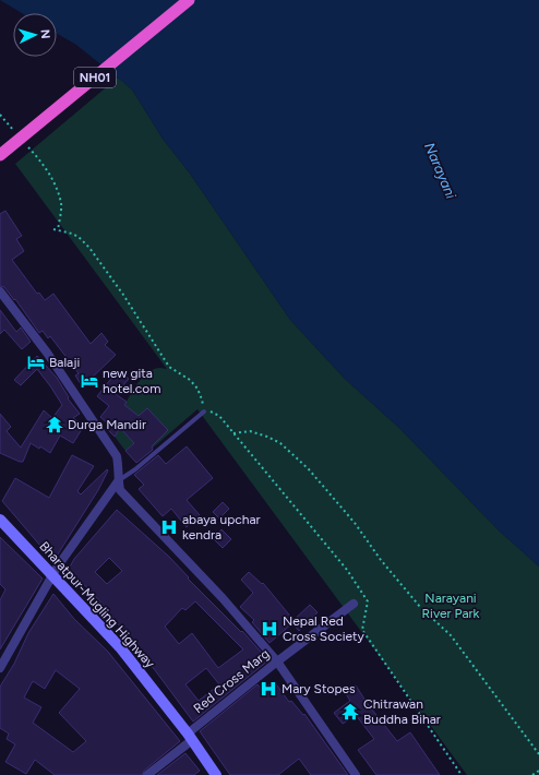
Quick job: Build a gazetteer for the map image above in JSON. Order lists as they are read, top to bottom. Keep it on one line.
{"streets":{"highway":["NH01"],"main road":["Bharatpur-Mugling Highway"],"street":["Red Cross Marg"]},"crossings":[["Bharatpur-Mugling Highway","Red Cross Marg"]],"water":["Narayani"],"parks":["Narayani River Park"],"places":{"hotel":["Balaji","new gita hotel.com"],"temple":["Durga Mandir","Chitrawan Buddha Bihar"],"hospital":["abaya upchar kendra","Nepal Red Cross Society","Mary Stopes"]},"north":"right"}
